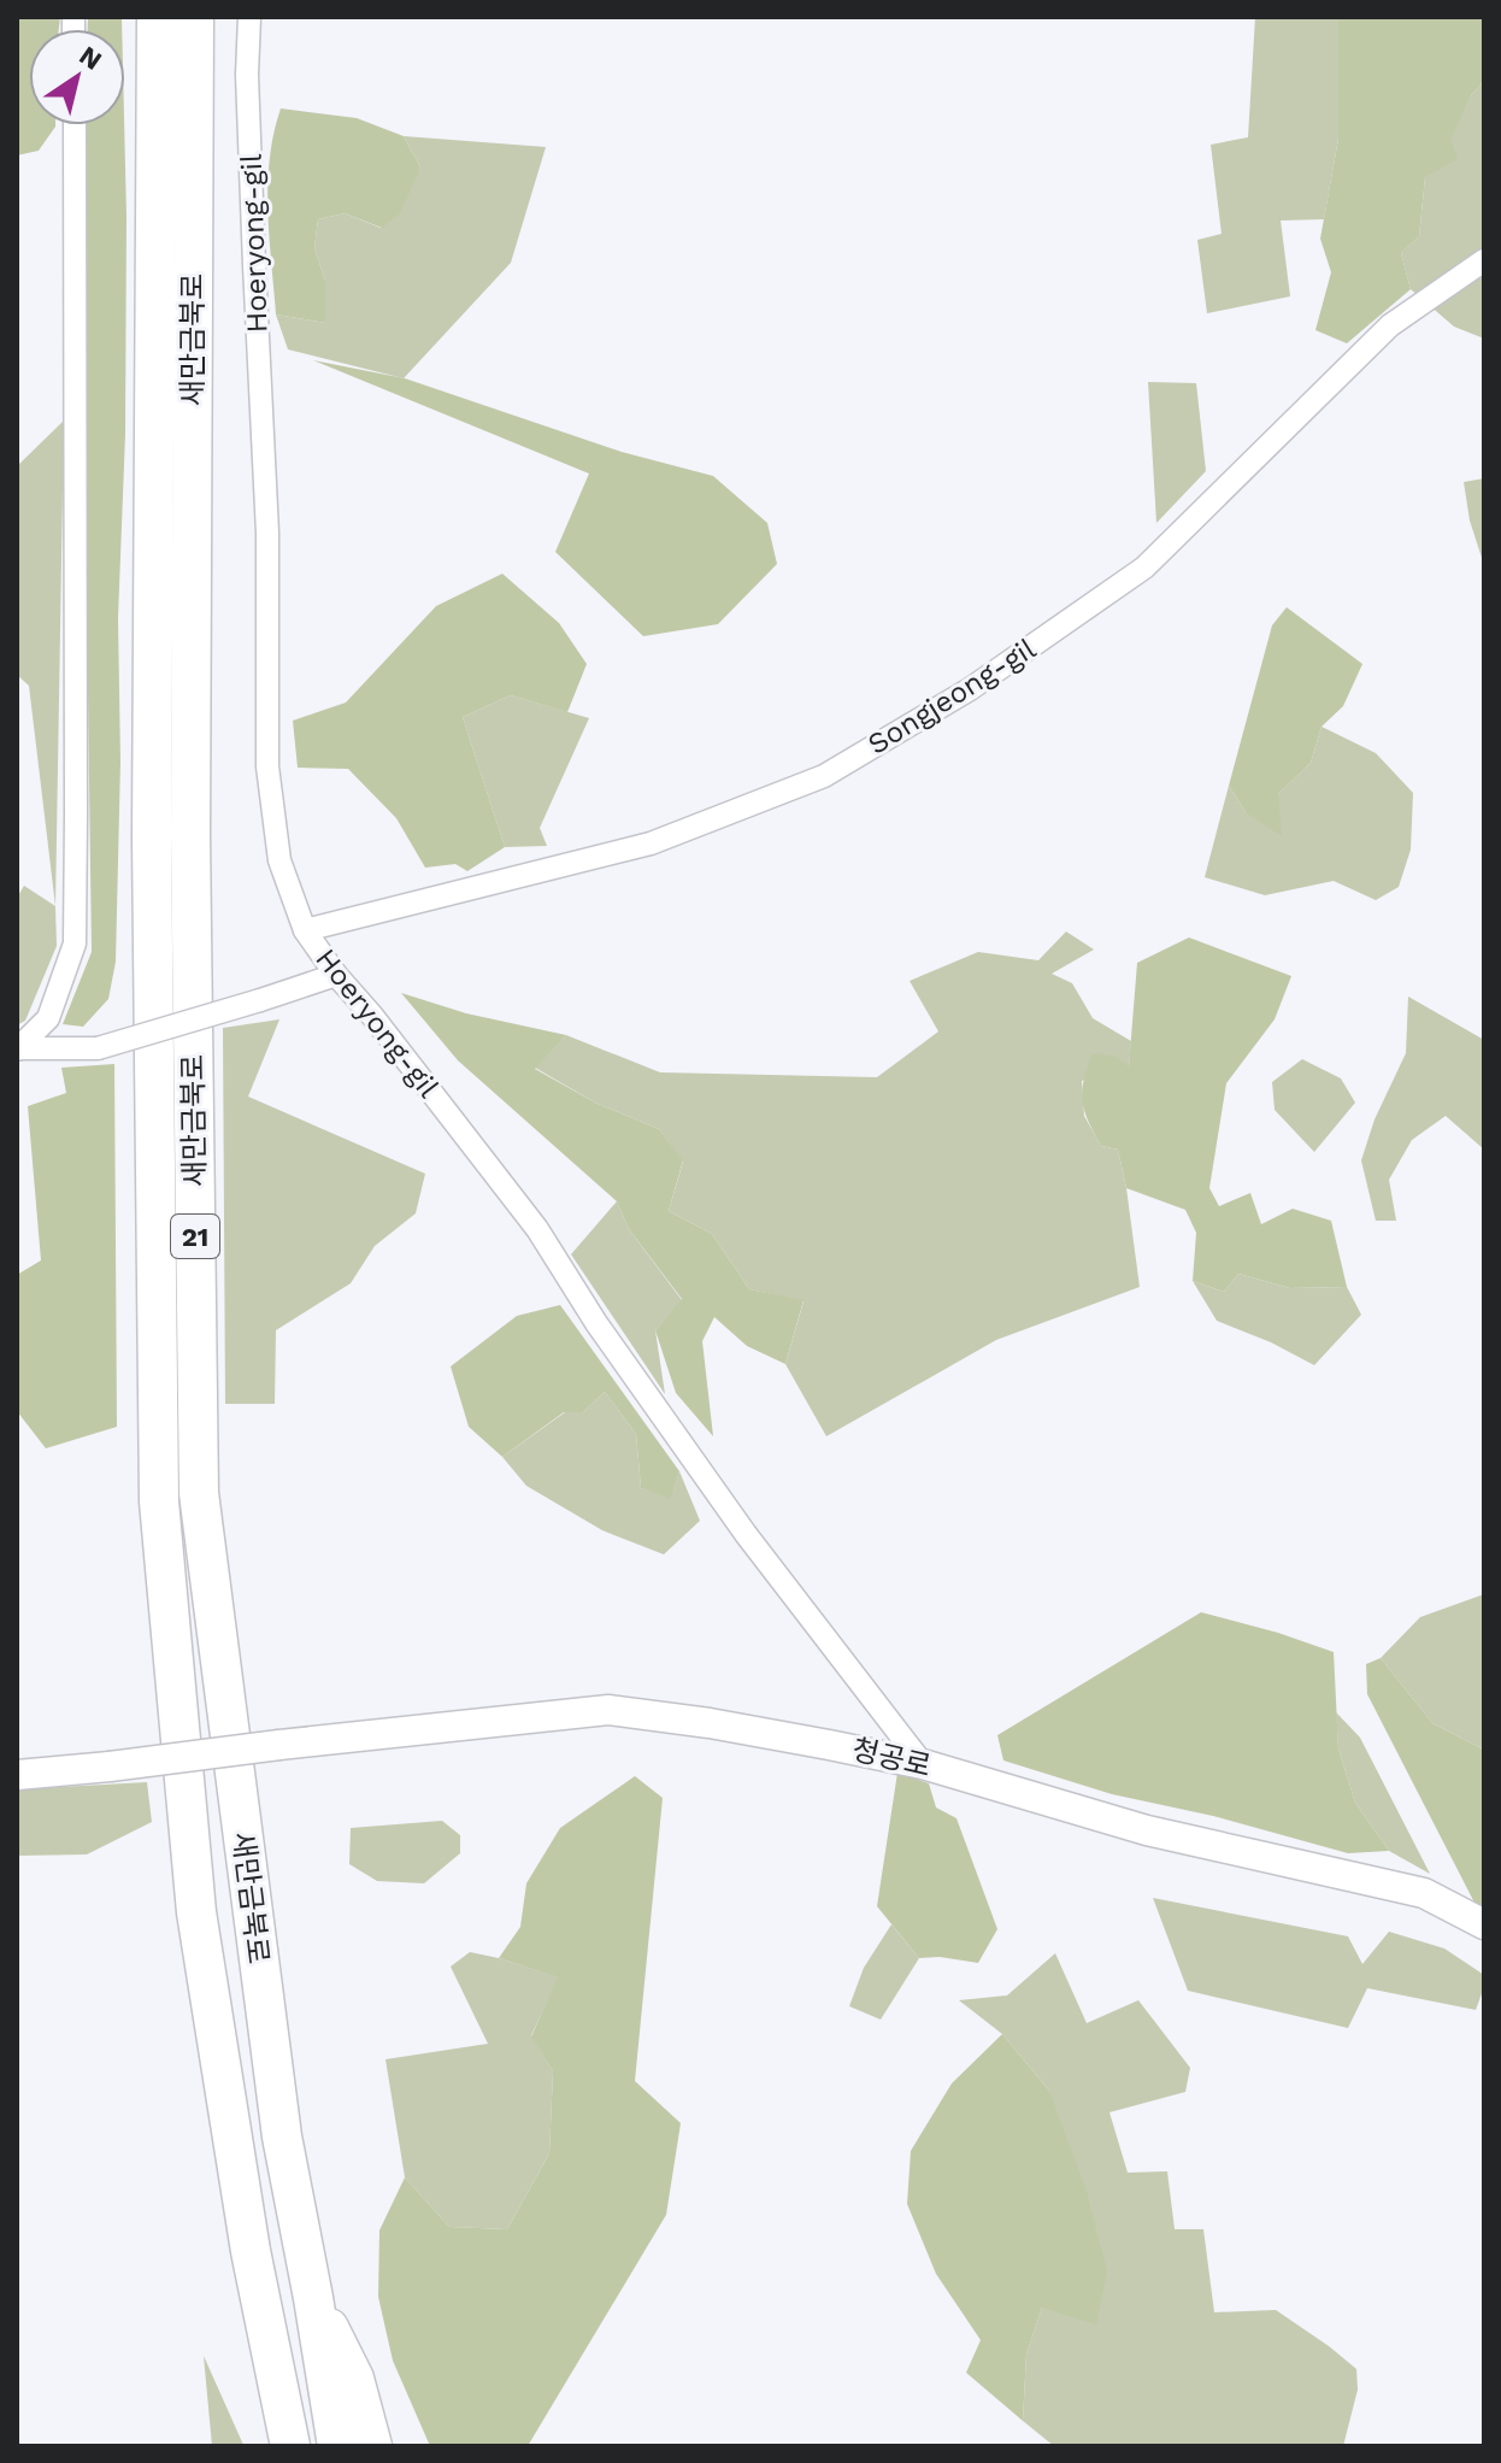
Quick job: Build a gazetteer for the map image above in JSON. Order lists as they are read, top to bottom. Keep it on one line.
{"streets":{"highway":["새만금북로","21"],"street":["Hoeryong-gil","Songjeong-gil","청공로"]},"crossings":[["Hoeryong-gil","Songjeong-gil"],["Hoeryong-gil","청공로"]],"north":"top right"}
